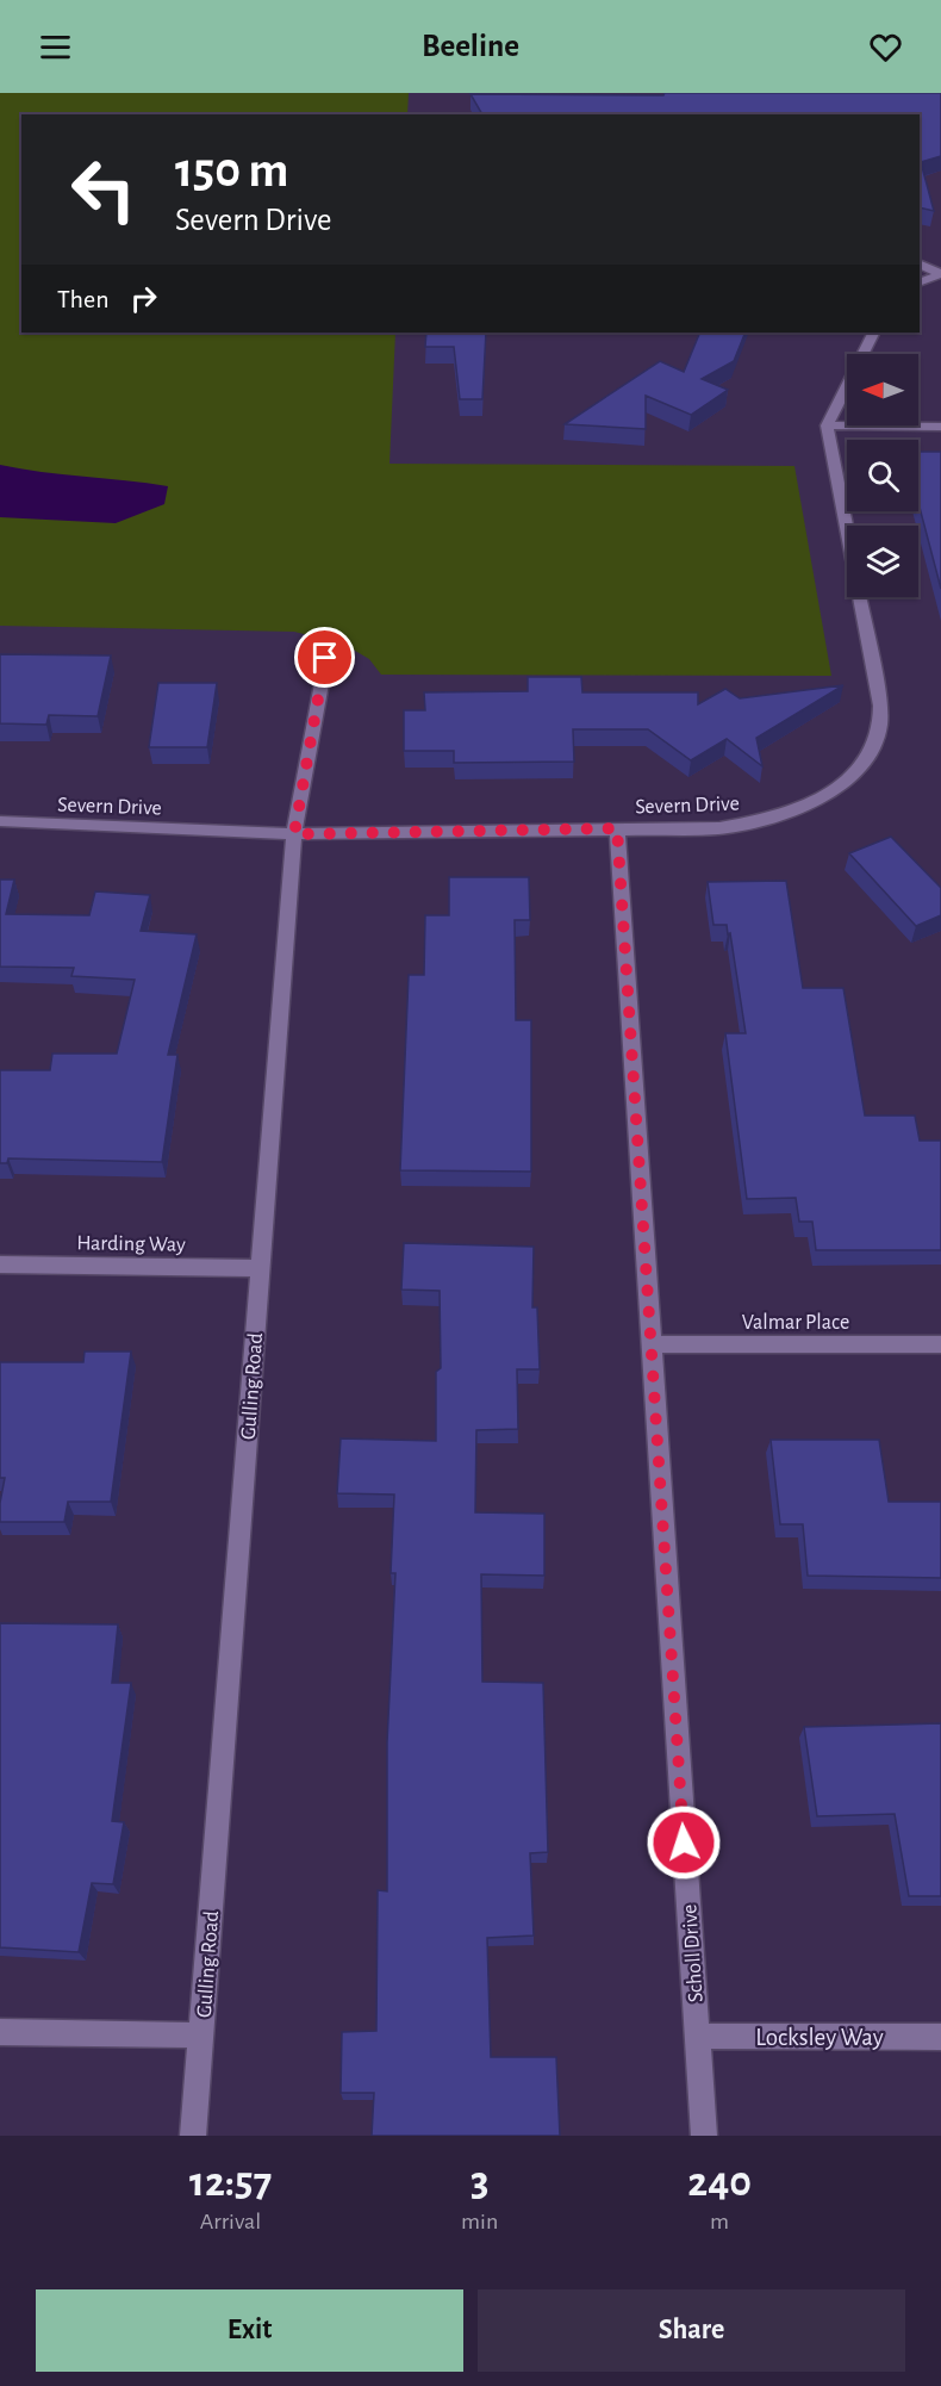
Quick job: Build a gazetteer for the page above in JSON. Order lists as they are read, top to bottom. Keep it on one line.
{"streets":{"street":["Severn Drive","Harding Way","Valmar Place","Gulling Road","Scholl Drive","Locksley Way"]},"crossings":[["Severn Drive","Gulling Road"],["Severn Drive","Scholl Drive"],["Harding Way","Gulling Road"],["Valmar Place","Scholl Drive"],["Scholl Drive","Locksley Way"]],"north":"left","page":{"header":"Beeline","turn":["150 m","Severn Drive"],"then":"Then","eta":["12:57","Arrival","3","min","240","m"],"buttons":["Exit","Share"]}}
